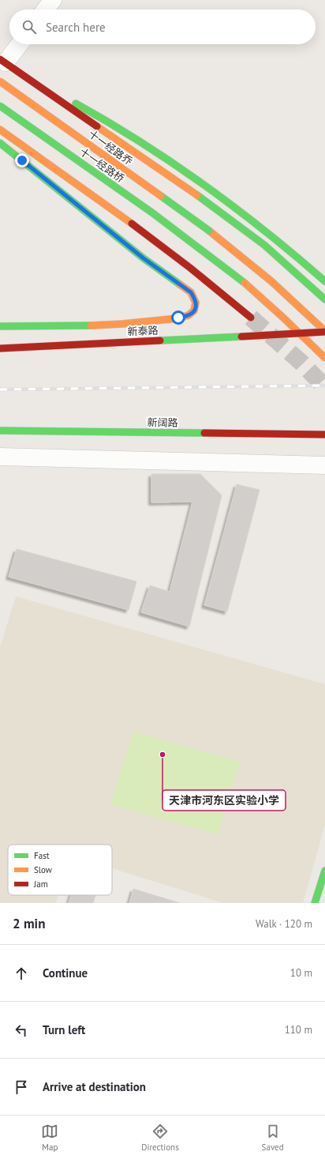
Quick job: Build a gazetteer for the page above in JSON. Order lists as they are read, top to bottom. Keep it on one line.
{"streets":{"main road":["十一经路乔","十一经路桥","新泰路","新阔路"]},"crossings":[["十一经路乔","新泰路"]],"places":["天津市河东区实验小学"],"legend":["Fast","Slow","Jam"],"page":{"search":"Search here","heading":["2 min","Walk · 120 m"],"list":[["Continue","10 m"],["Turn left","110 m"],"Arrive at destination"],"nav":["Map","Directions","Saved"]}}
